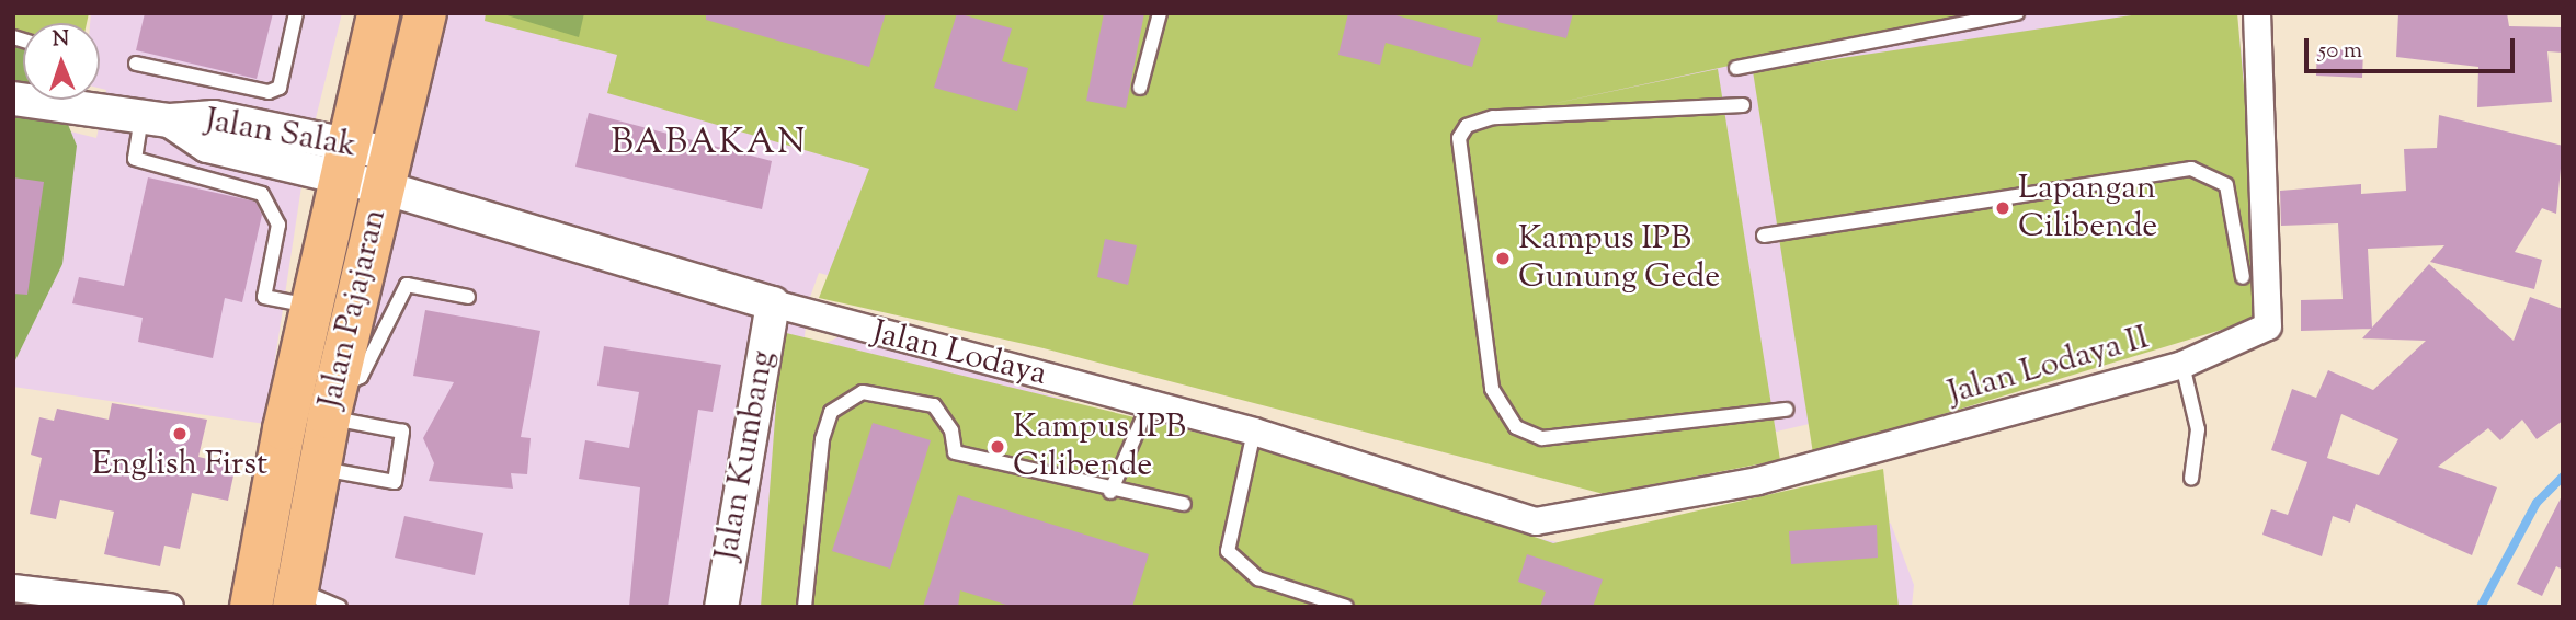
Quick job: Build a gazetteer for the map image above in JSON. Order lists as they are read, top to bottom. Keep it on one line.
{"streets":{"highway":["Jalan Pajajaran"],"street":["Jalan Salak","Jalan Lodaya","Jalan Lodaya II","Jalan Kumbang"]},"crossings":[["Jalan Salak","Jalan Pajajaran"],["Jalan Salak","Jalan Lodaya"],["Jalan Pajajaran","Jalan Lodaya"],["Jalan Lodaya","Jalan Lodaya II"],["Jalan Lodaya","Jalan Kumbang"]],"districts":["BABAKAN"],"places":["Lapangan Cilibende","Kampus IPB Gunung Gede","English First","Kampus IPB Cilibende"],"scale_bar":"50 m","north":"top"}
